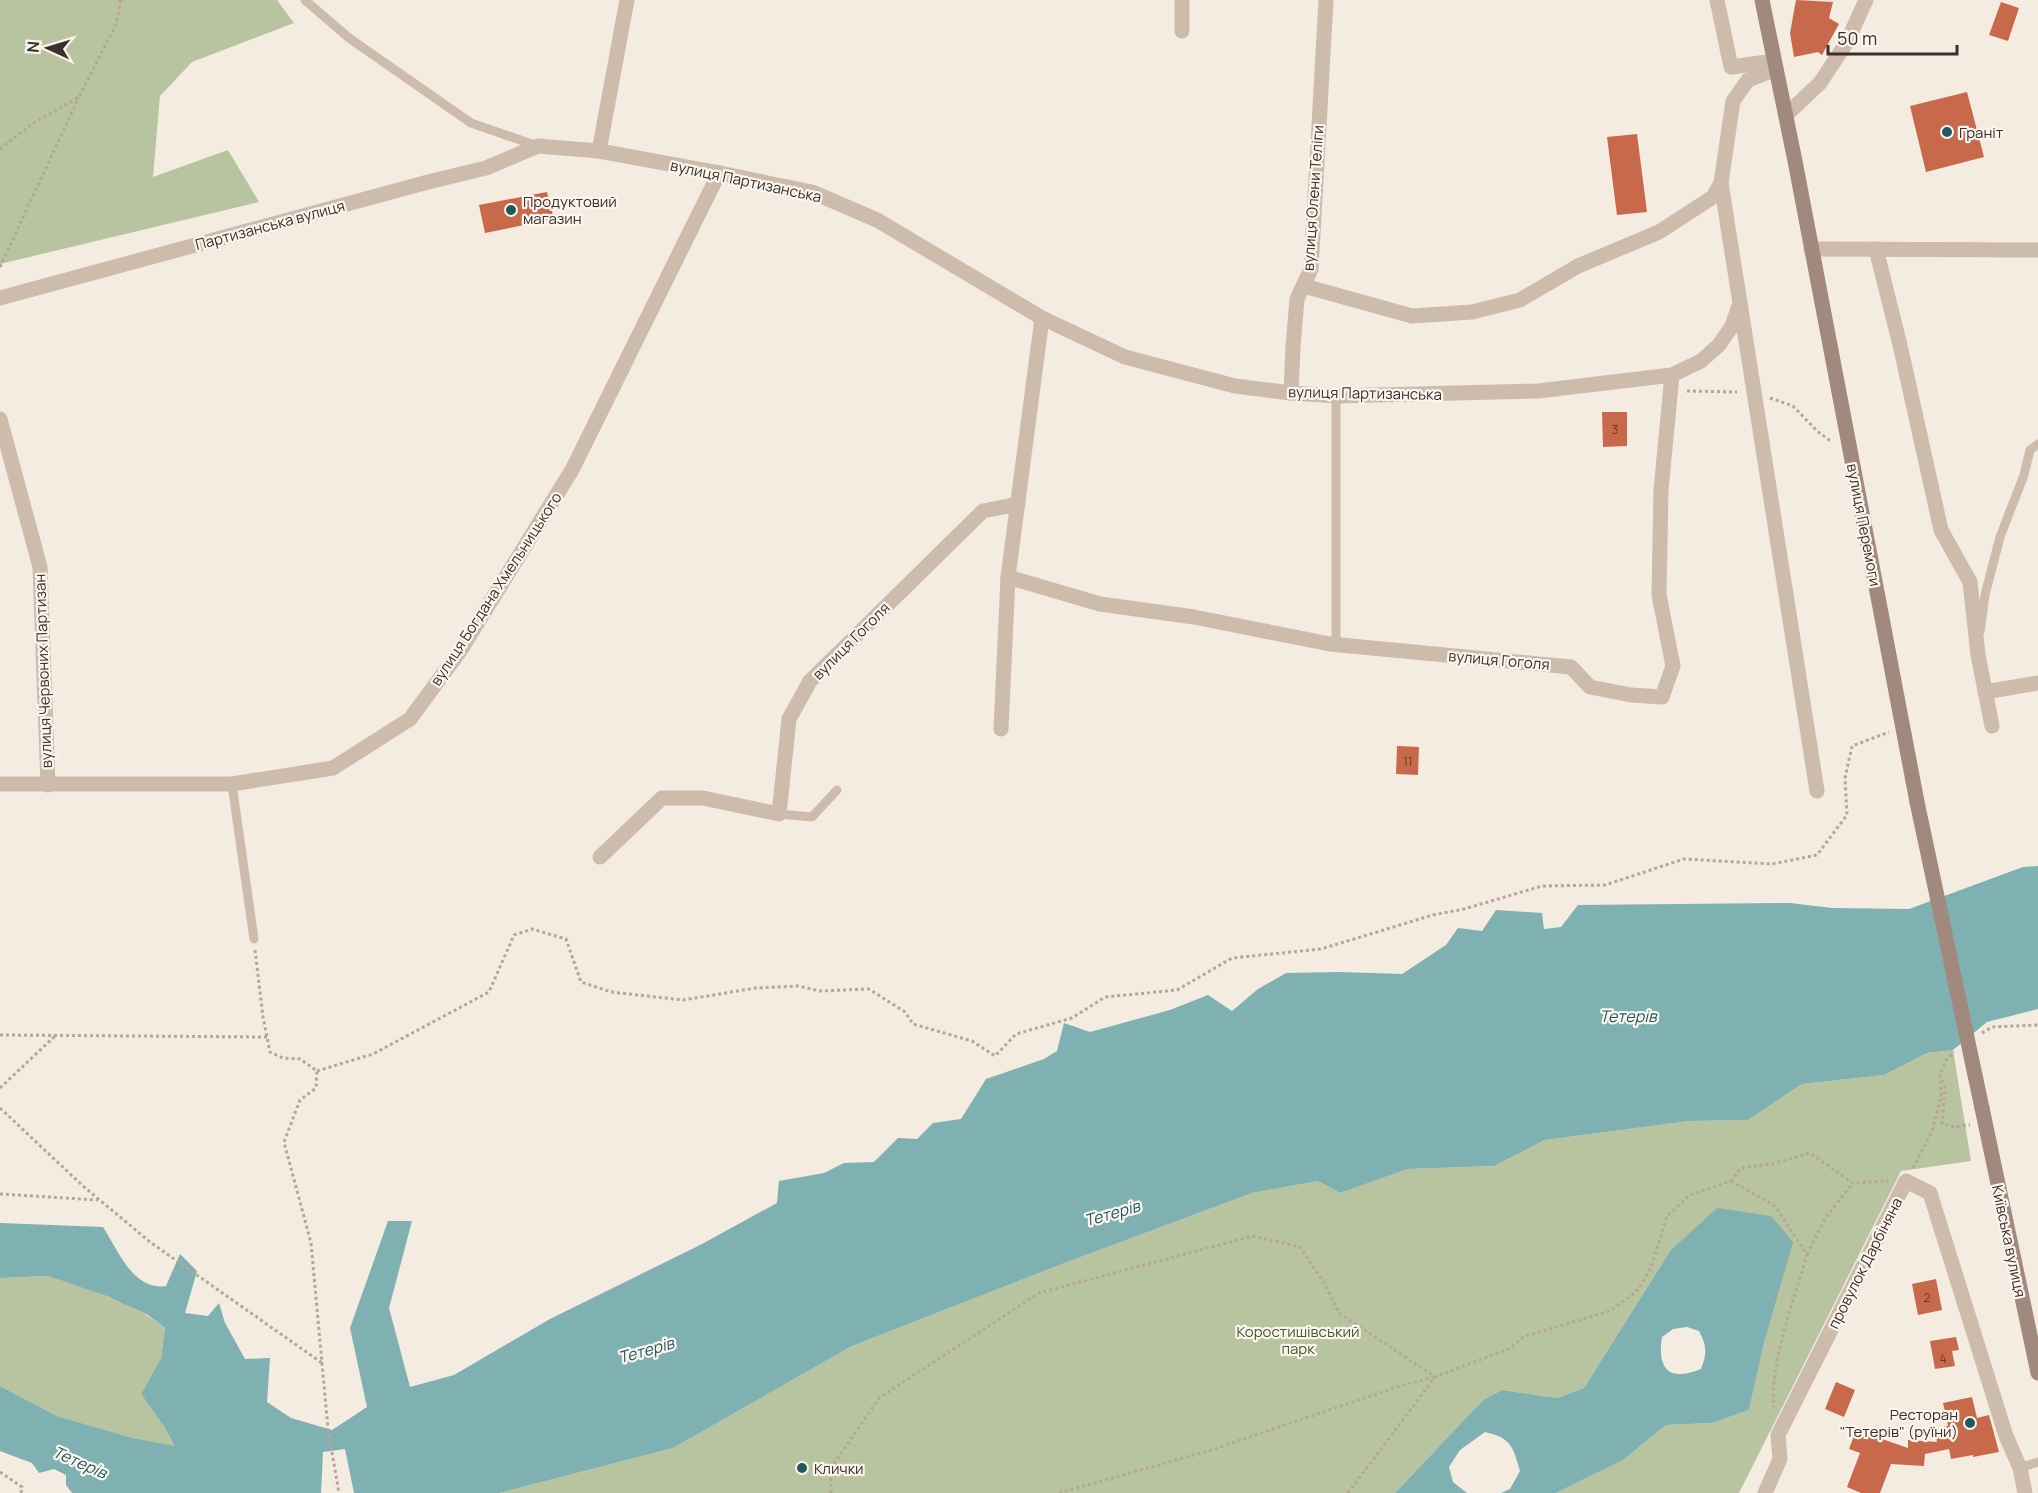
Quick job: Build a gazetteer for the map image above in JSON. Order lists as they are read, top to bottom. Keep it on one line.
{"streets":{"main road":["вулиця Перемоги","Київська вулиця"],"street":["вулиця Партизанська","вулиця Олени Теліги","Партизанська вулиця","вулиця Богдана Хмельницького","вулиця Гоголя","вулиця Червоних Партизан","провулок Дарбіняна"]},"crossings":[["вулиця Партизанська","вулиця Олени Теліги"],["вулиця Партизанська","вулиця Богдана Хмельницького"],["вулиця Партизанська","вулиця Гоголя"],["вулиця Перемоги","Київська вулиця"],["вулиця Богдана Хмельницького","вулиця Червоних Партизан"]],"water":["Тетерів"],"parks":["Коростишівський парк"],"places":["Граніт","Продуктовий магазин","Ресторан \"Тетерів\" (руїни)","Клички"],"house_numbers":["3","11","2","4"],"scale_bar":"50 m","north":"left"}
